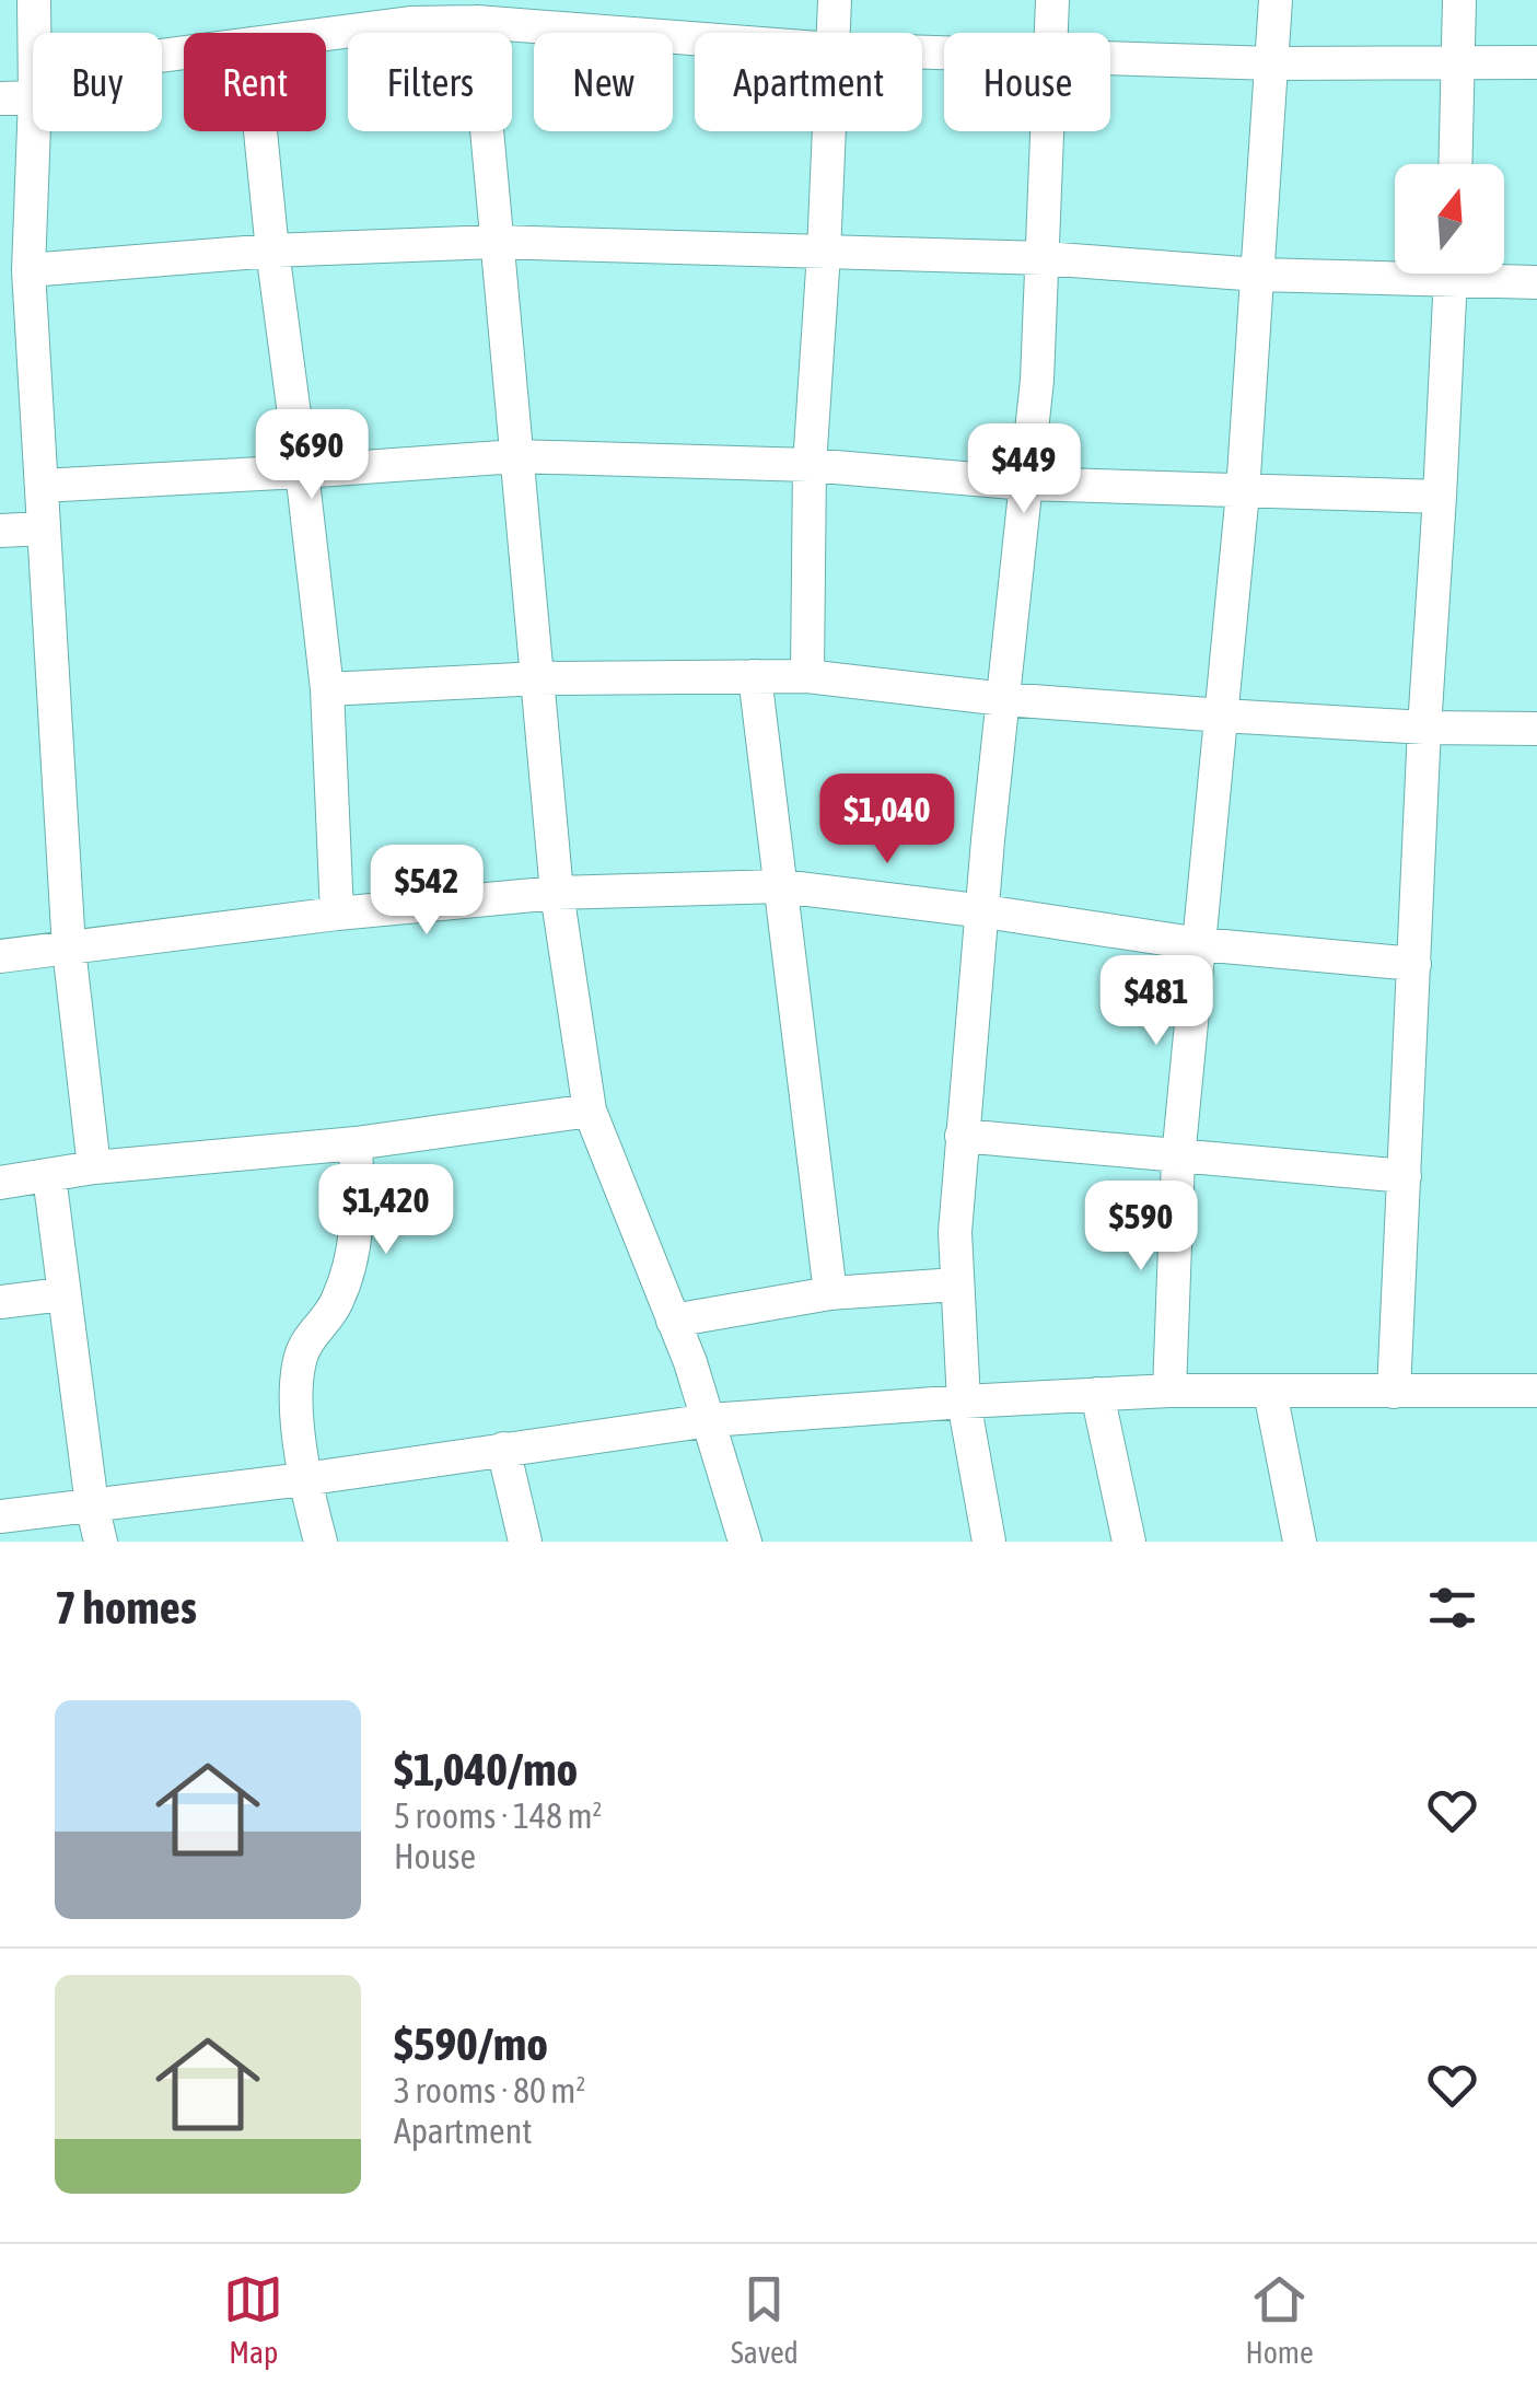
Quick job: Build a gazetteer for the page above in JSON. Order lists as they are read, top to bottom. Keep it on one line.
{"north":"top","page":{"chip":["Buy","Rent","Filters","New","Apartment","House"],"price":["$690","$449","$1,040","$542","$481","$1,420","$590"],"heading":"7 homes","list":[{"name":"$1,040/mo","note":"5 rooms · 148 m² · House"},{"name":"$590/mo","note":"3 rooms · 80 m² · Apartment"}],"tabs":["Map","Saved","Home"]}}
